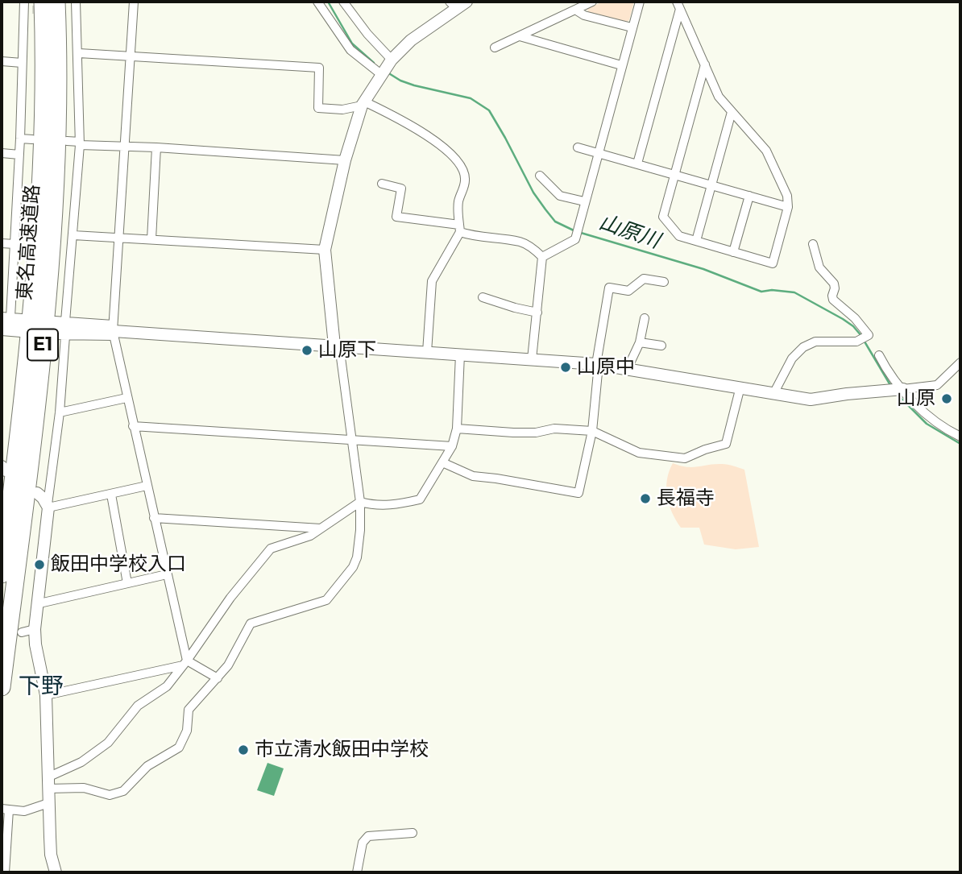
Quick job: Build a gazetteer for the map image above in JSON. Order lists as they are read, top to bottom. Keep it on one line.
{"streets":{"highway":["東名高速道路","E1"]},"districts":["下野"],"water":["山原川"],"places":["山原下","山原中","山原","長福寺","飯田中学校入口","市立清水飯田中学校"]}
